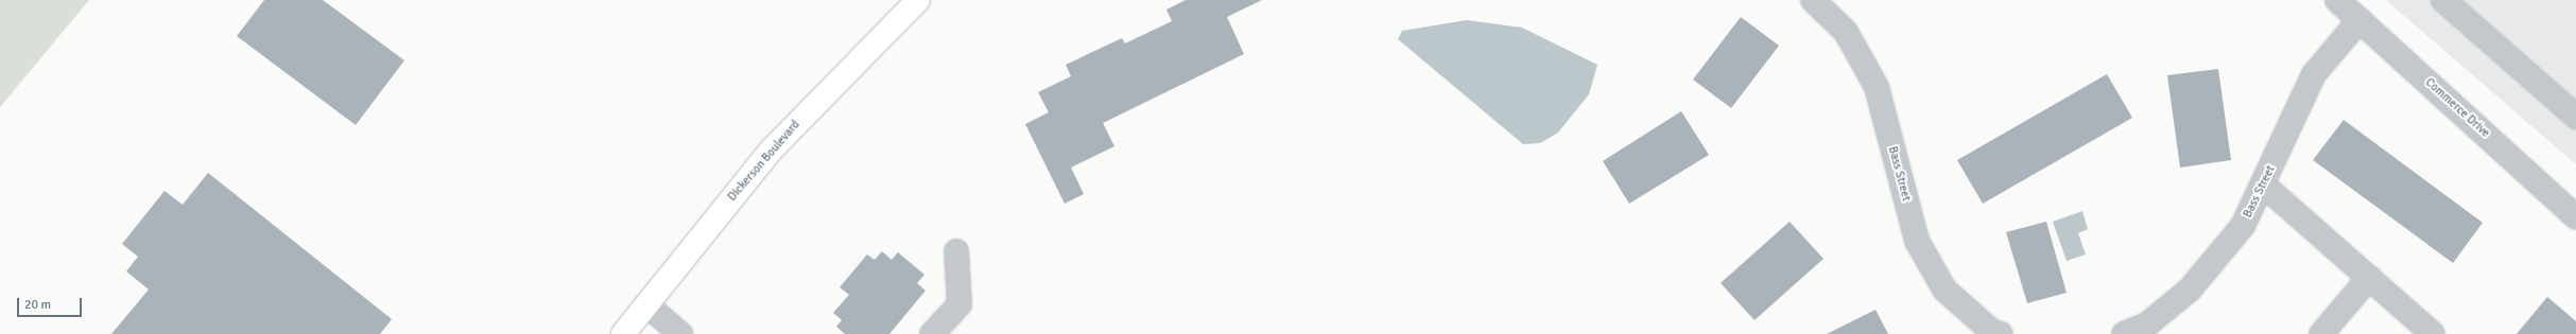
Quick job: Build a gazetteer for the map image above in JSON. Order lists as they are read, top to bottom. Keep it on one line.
{"streets":{"main road":["Dickerson Boulevard"],"street":["Commerce Drive","Bass Street"]},"crossings":[["Commerce Drive","Bass Street"]],"scale_bar":"20 m"}
